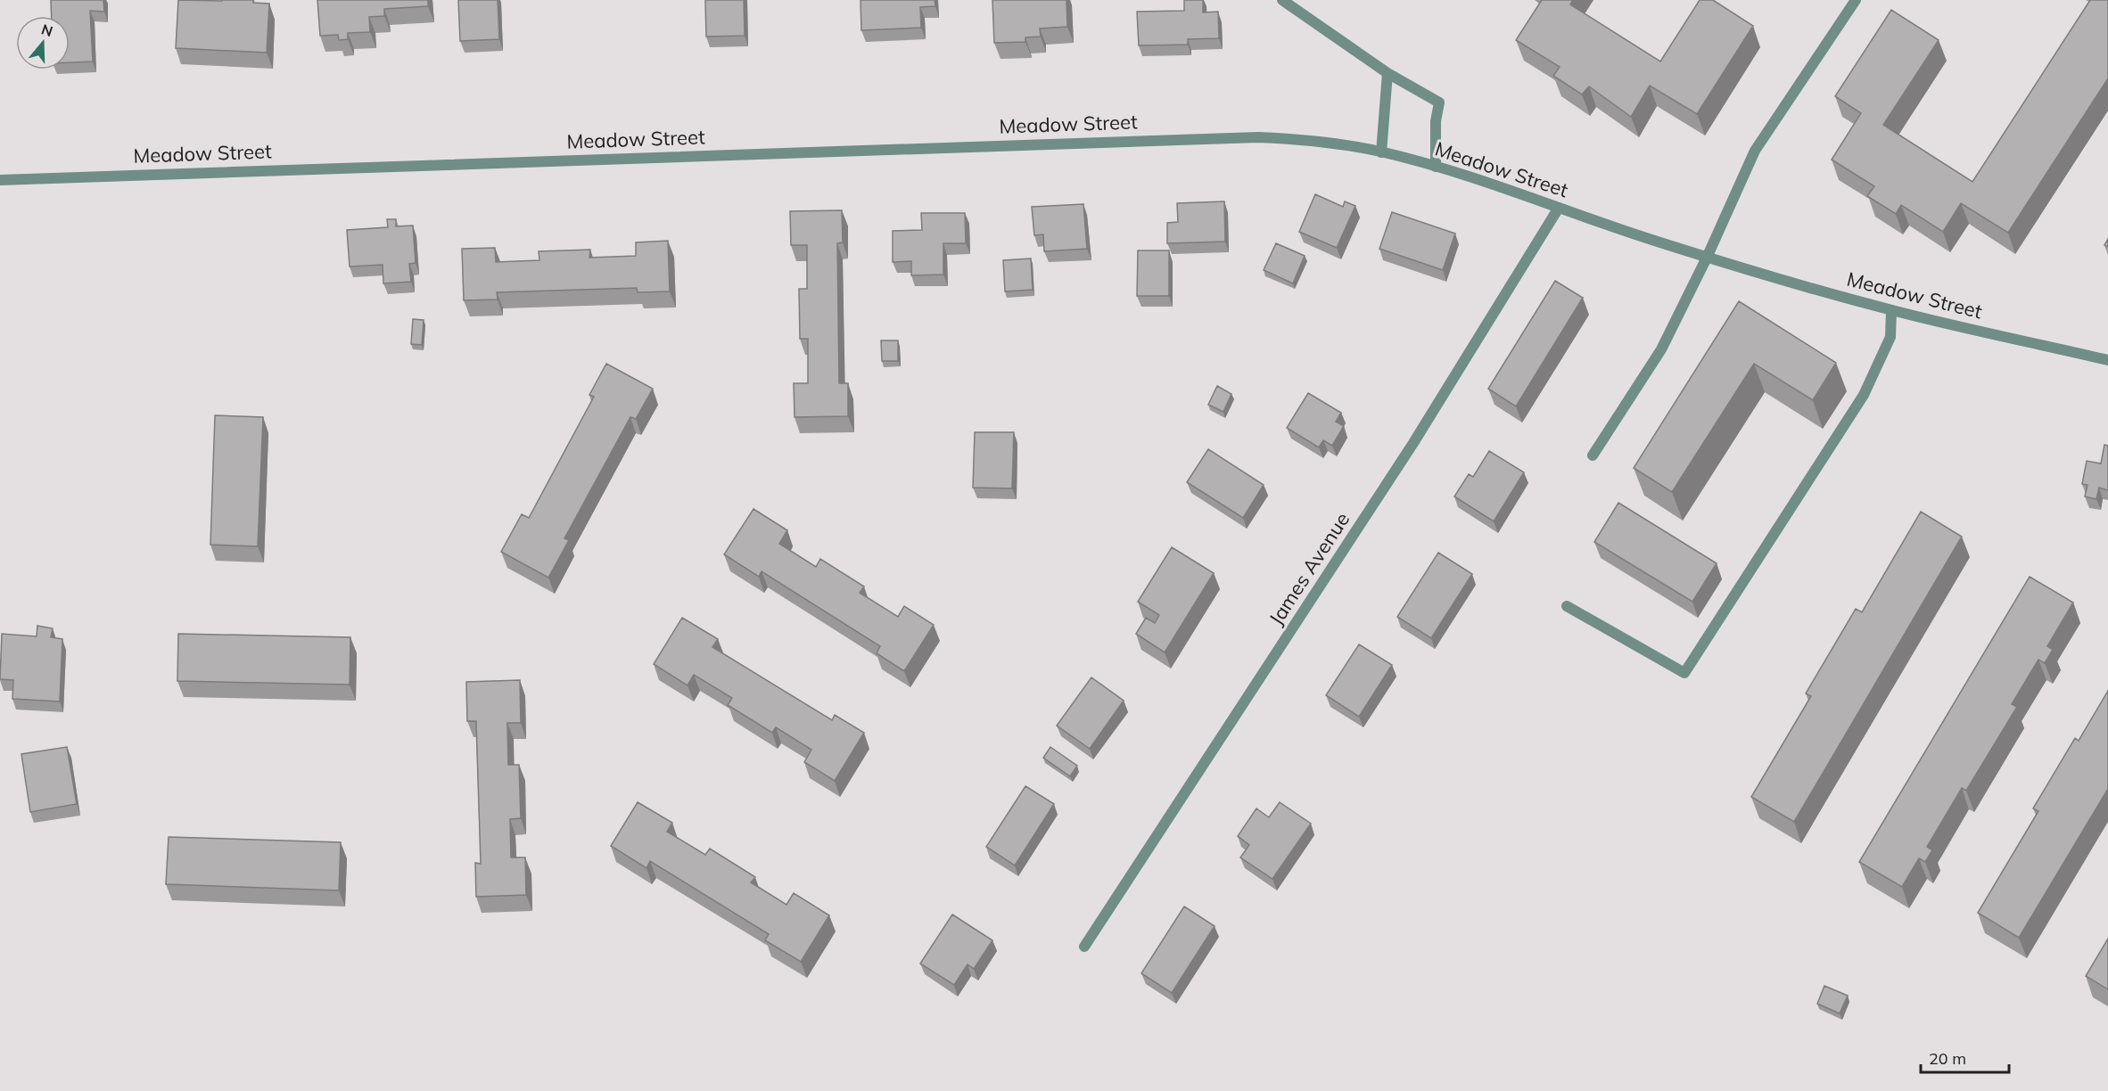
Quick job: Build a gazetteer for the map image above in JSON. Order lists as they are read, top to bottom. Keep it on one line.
{"streets":{"street":["Meadow Street","James Avenue"]},"crossings":[["Meadow Street","James Avenue"]],"scale_bar":"20 m","north":"top"}
